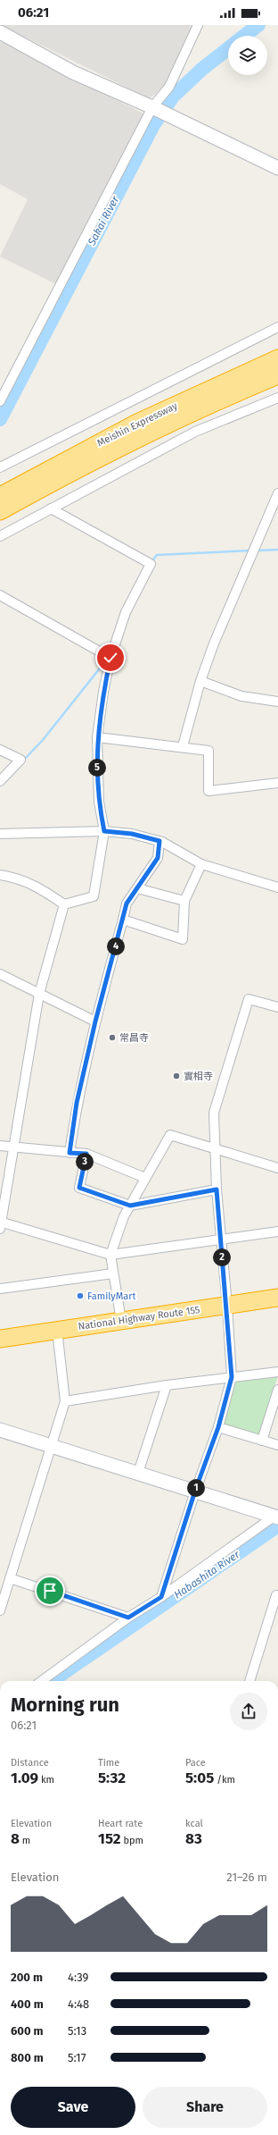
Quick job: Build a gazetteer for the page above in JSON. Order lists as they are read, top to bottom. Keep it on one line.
{"streets":{"highway":["Meishin Expressway","National Highway Route 155"]},"water":["Sakai River","Habashita River"],"places":["常昌寺","實相寺","FamilyMart"],"page":{"status":"06:21","pins":["5","4","3","2","1"],"heading":["Morning run","06:21"],"stats":[["Distance","1.09 km"],["Time","5:32"],["Pace","5:05 /km"],["Elevation","8 m"],["Heart rate","152 bpm"],["kcal","83"]],"chart":["Elevation","21–26 m"],"list":[{"name":"200 m","note":"4:39"},{"name":"400 m","note":"4:48"},{"name":"600 m","note":"5:13"},{"name":"800 m","note":"5:17"}],"buttons":["Save","Share"]}}
